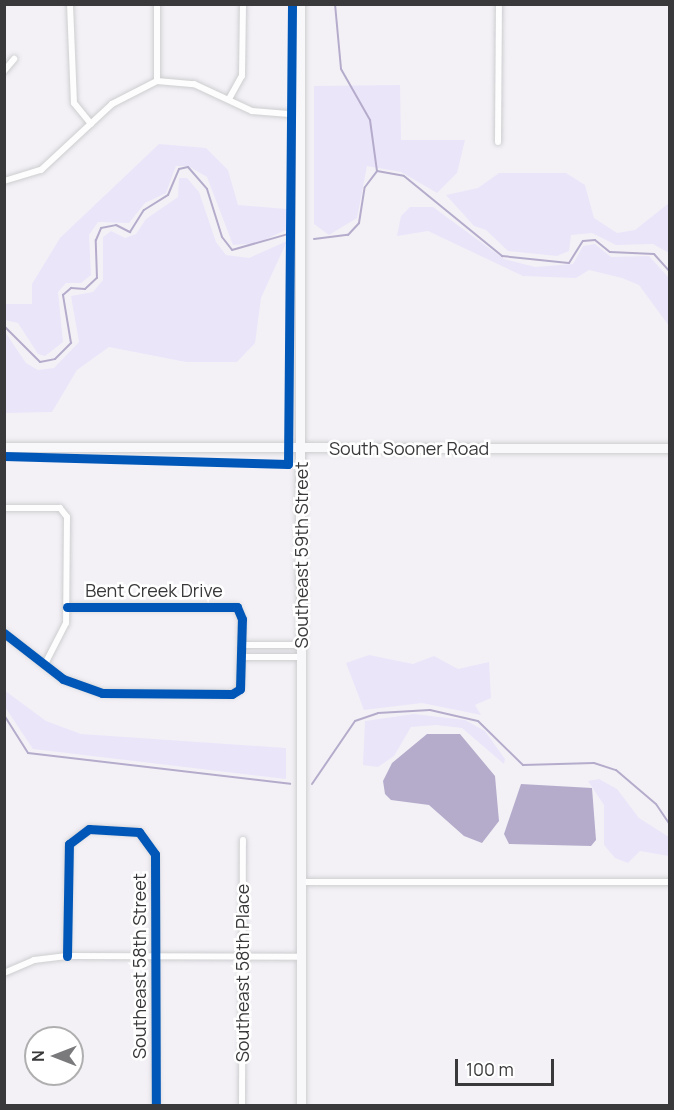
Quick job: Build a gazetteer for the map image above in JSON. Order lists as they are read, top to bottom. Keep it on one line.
{"streets":{"main road":["South Sooner Road","Southeast 59th Street"],"street":["Bent Creek Drive","Southeast 58th Street","Southeast 58th Place"]},"crossings":[["South Sooner Road","Southeast 59th Street"]],"scale_bar":"100 m","north":"left"}
